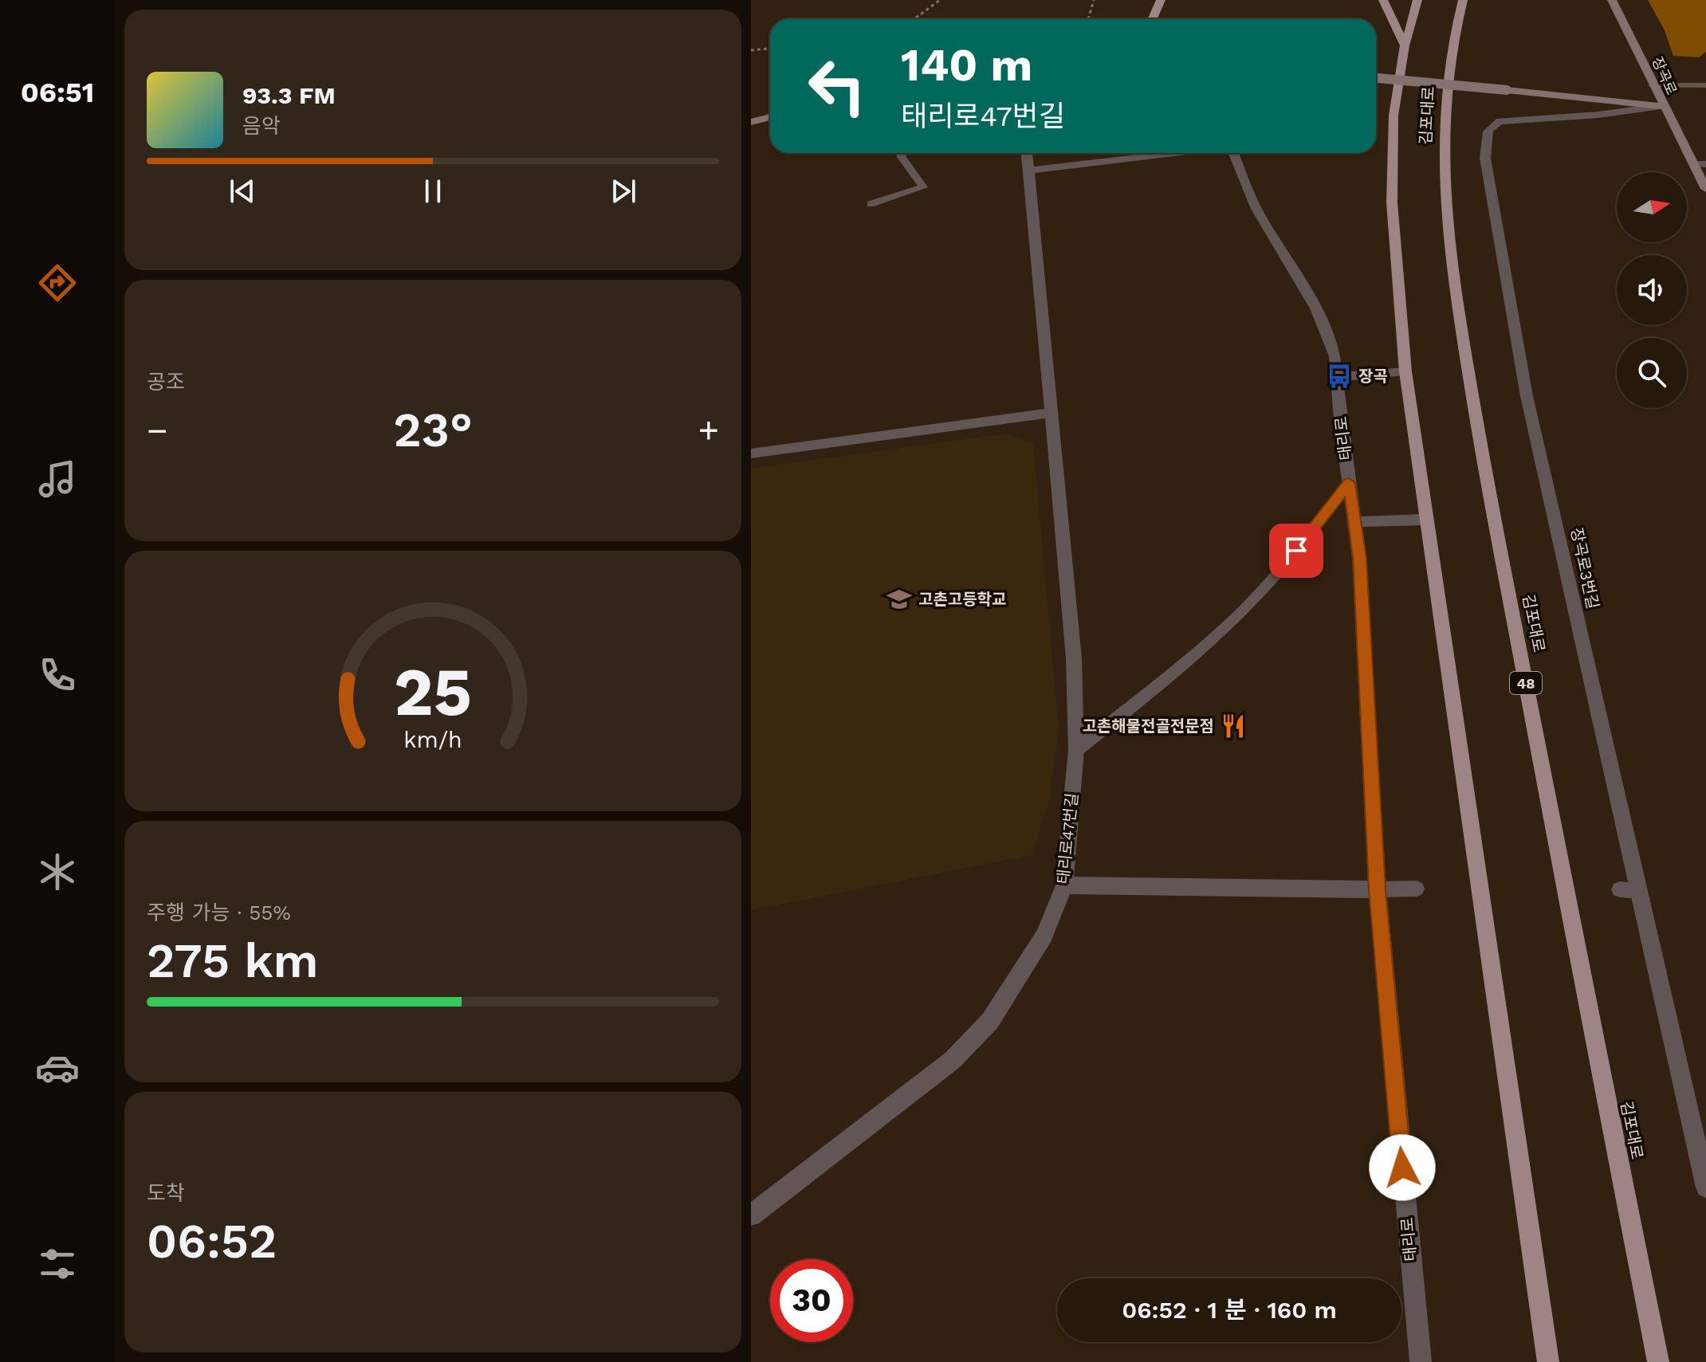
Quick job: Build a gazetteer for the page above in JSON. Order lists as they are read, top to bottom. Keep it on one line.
{"streets":{"main road":["김포대로","48"],"street":["장곡로","태리로","장곡로3번길","태리로47번길"]},"crossings":[["장곡로","장곡로3번길"],["태리로","태리로47번길"]],"places":{"bus stop":["장곡"],"school or university":["고촌고등학교"],"restaurant":["고촌해물전골전문점"]},"north":"right","page":{"tabs":"06:51","turn":["140 m","태리로47번길"],"song":["93.3 FM","음악"],"tile":["공조",["주행 가능 · 55%","275 km"],["도착","06:52"]],"heat":["−","23°","+"],"limit":"30","trip":"06:52 · 1 분 · 160 m","gauge":["25","km/h"]}}
